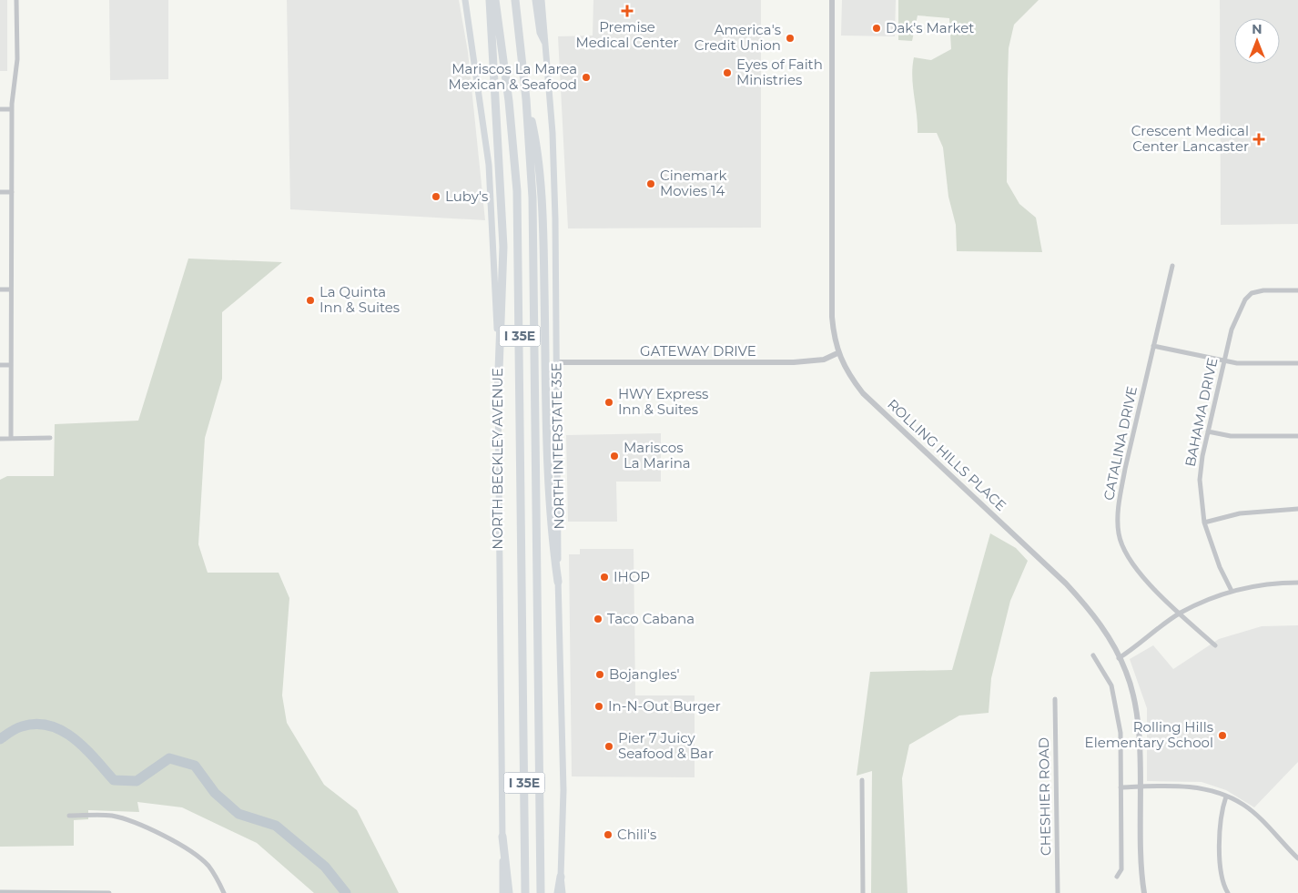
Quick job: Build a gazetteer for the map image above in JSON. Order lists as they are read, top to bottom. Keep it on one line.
{"streets":{"highway":["I 35E"],"main road":["NORTH INTERSTATE 35E","NORTH BECKLEY AVENUE"],"street":["GATEWAY DRIVE","BAHAMA DRIVE","CATALINA DRIVE","ROLLING HILLS PLACE","CHESHIER ROAD"]},"crossings":[["GATEWAY DRIVE","NORTH INTERSTATE 35E"],["GATEWAY DRIVE","ROLLING HILLS PLACE"]],"places":{"health":["Premise Medical Center","Crescent Medical Center Lancaster"],"other":["Dak's Market","America's Credit Union","Eyes of Faith Ministries","Mariscos La Marea Mexican & Seafood","Cinemark Movies 14","Luby's","La Quinta Inn & Suites","HWY Express Inn & Suites","Mariscos La Marina","IHOP","Taco Cabana","Bojangles'","In-N-Out Burger","Rolling Hills Elementary School","Pier 7 Juicy Seafood & Bar","Chili's"]},"north":"top"}
